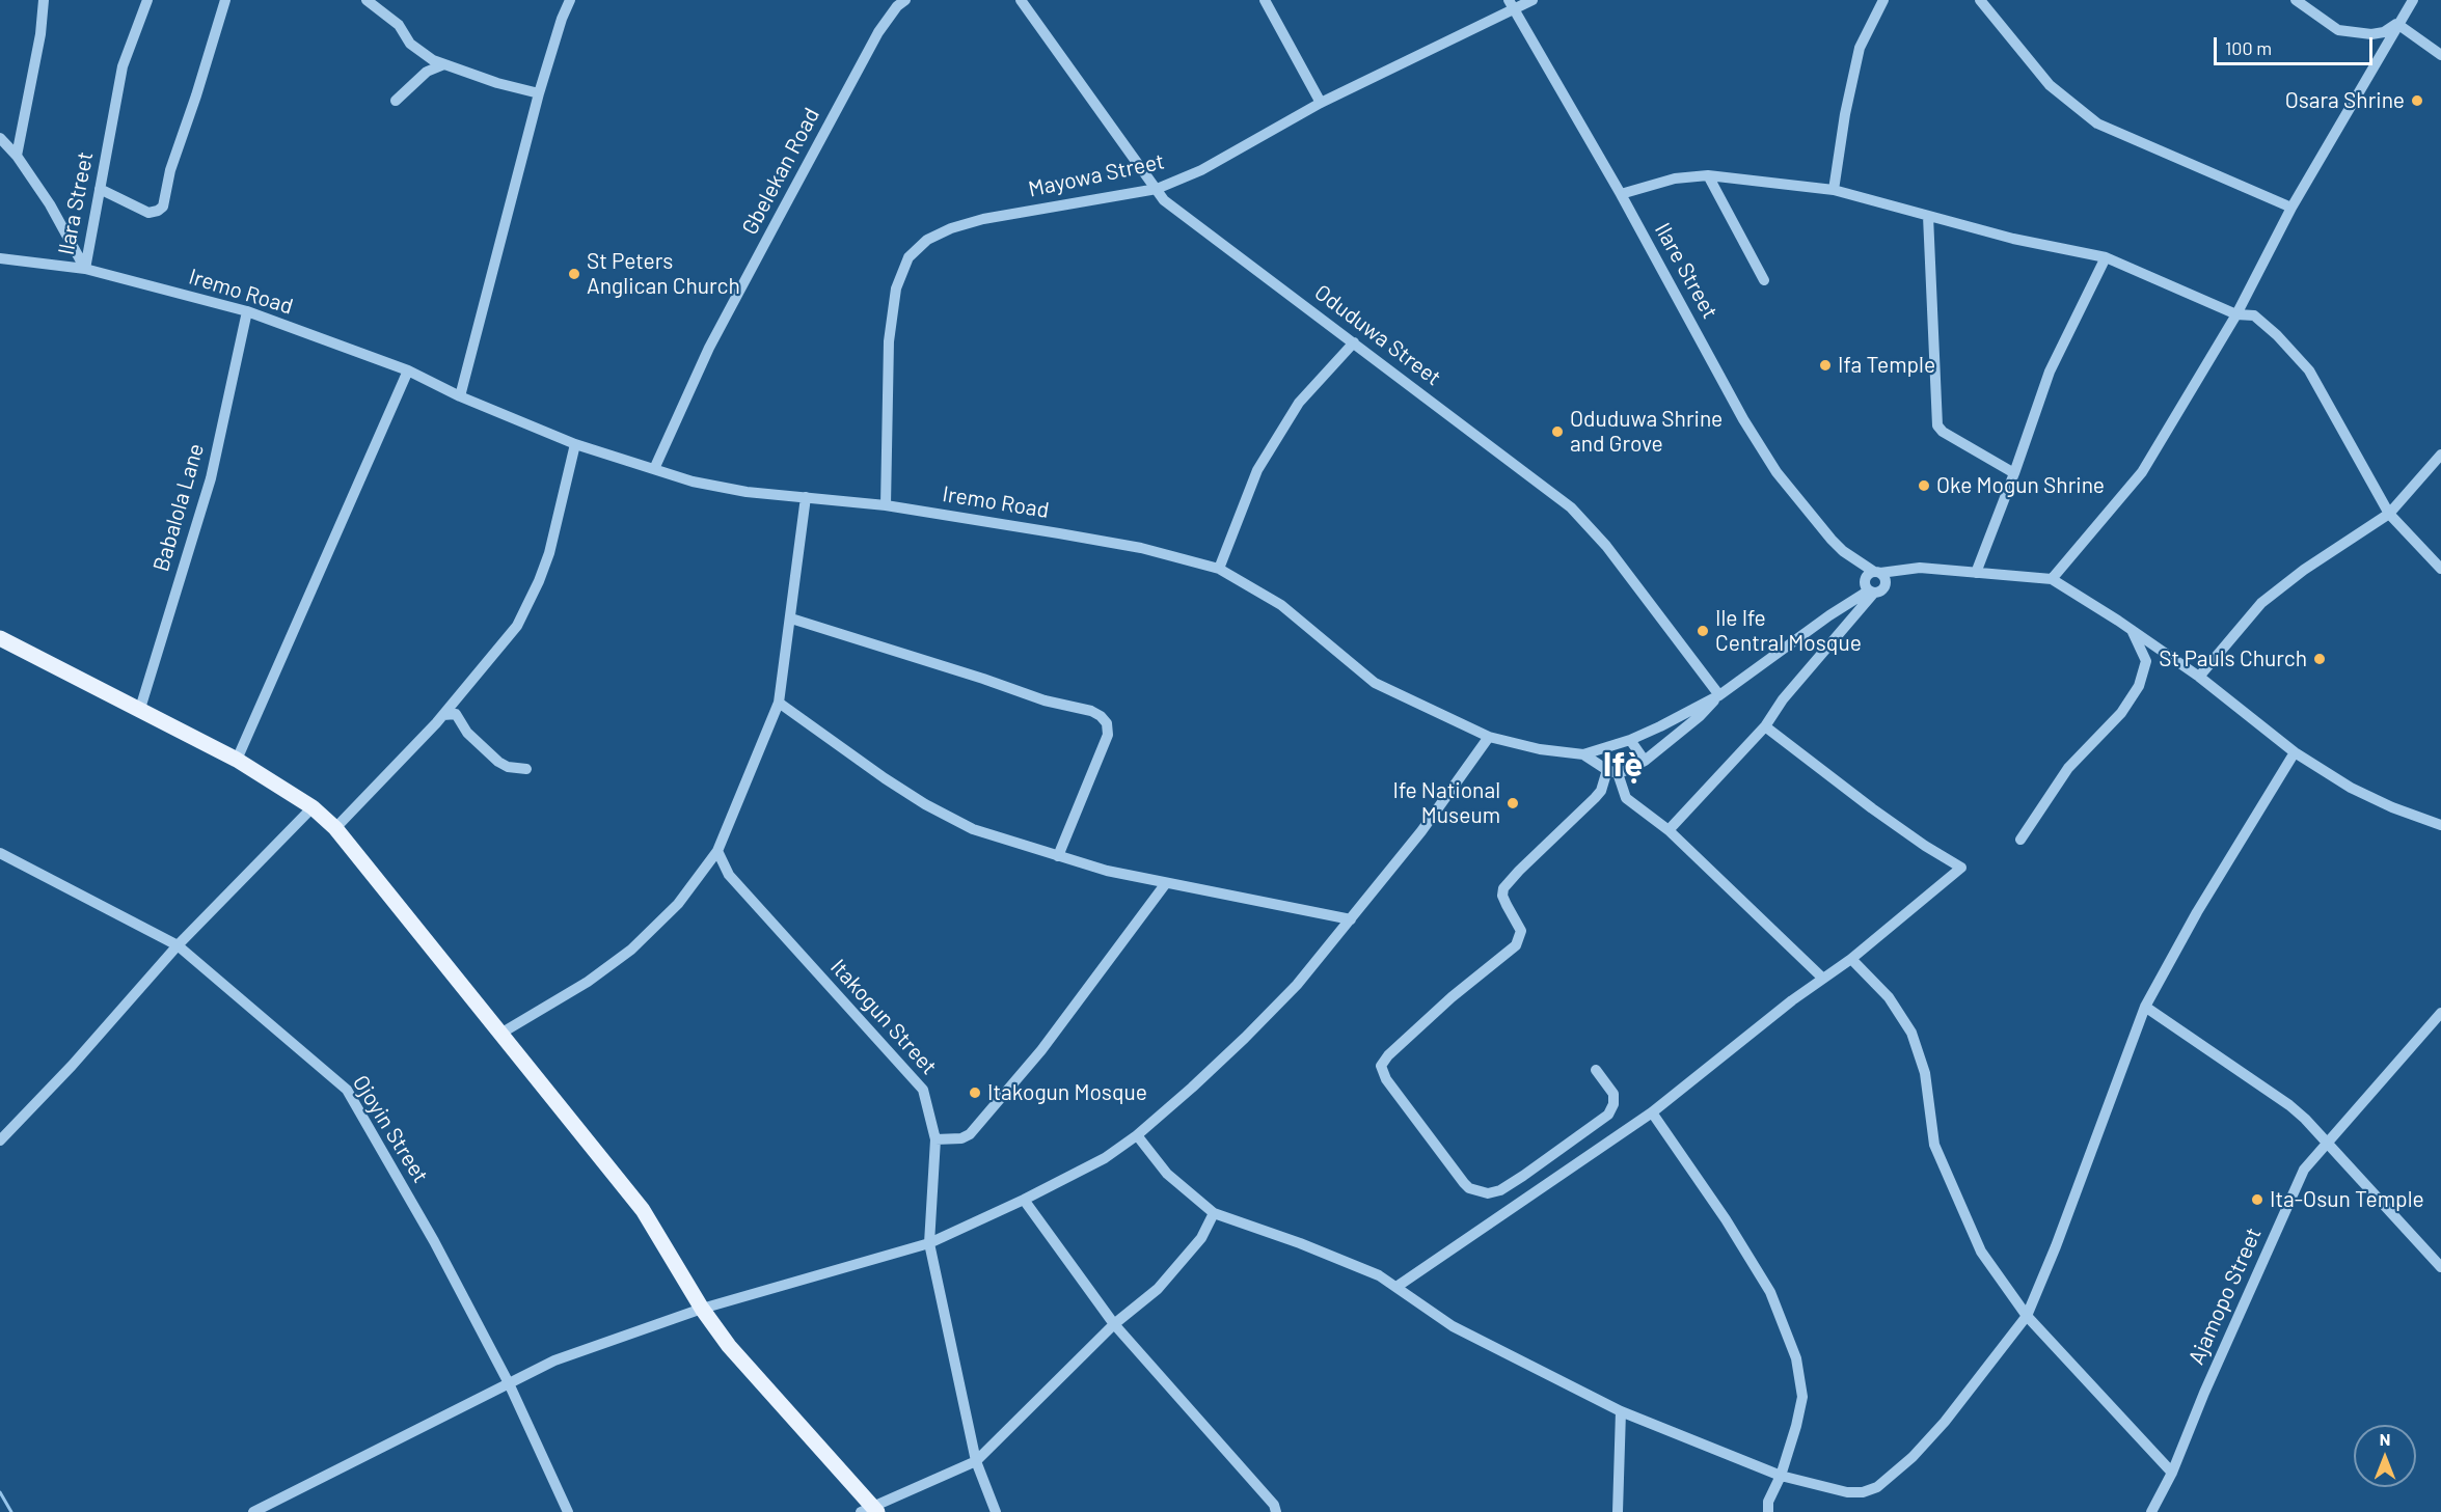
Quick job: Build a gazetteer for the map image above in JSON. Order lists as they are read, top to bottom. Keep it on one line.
{"streets":{"street":["Gbelekan Road","Mayowa Street","Ilara Street","Ilare Street","Iremo Road","Oduduwa Street","Babalola Lane","Itakogun Street","Ojoyin Street","Ajamopo Street"]},"crossings":[["Gbelekan Road","Iremo Road"],["Mayowa Street","Ilare Street"],["Mayowa Street","Iremo Road"],["Mayowa Street","Oduduwa Street"],["Ilara Street","Iremo Road"],["Iremo Road","Babalola Lane"]],"districts":["Ifẹ̀"],"places":["Osara Shrine","St Peters Anglican Church","Ifa Temple","Oduduwa Shrine and Grove","Oke Mogun Shrine","Ile Ife Central Mosque","St Pauls Church","Ife National Museum","Itakogun Mosque","Ita-Osun Temple"],"scale_bar":"100 m","north":"top"}
